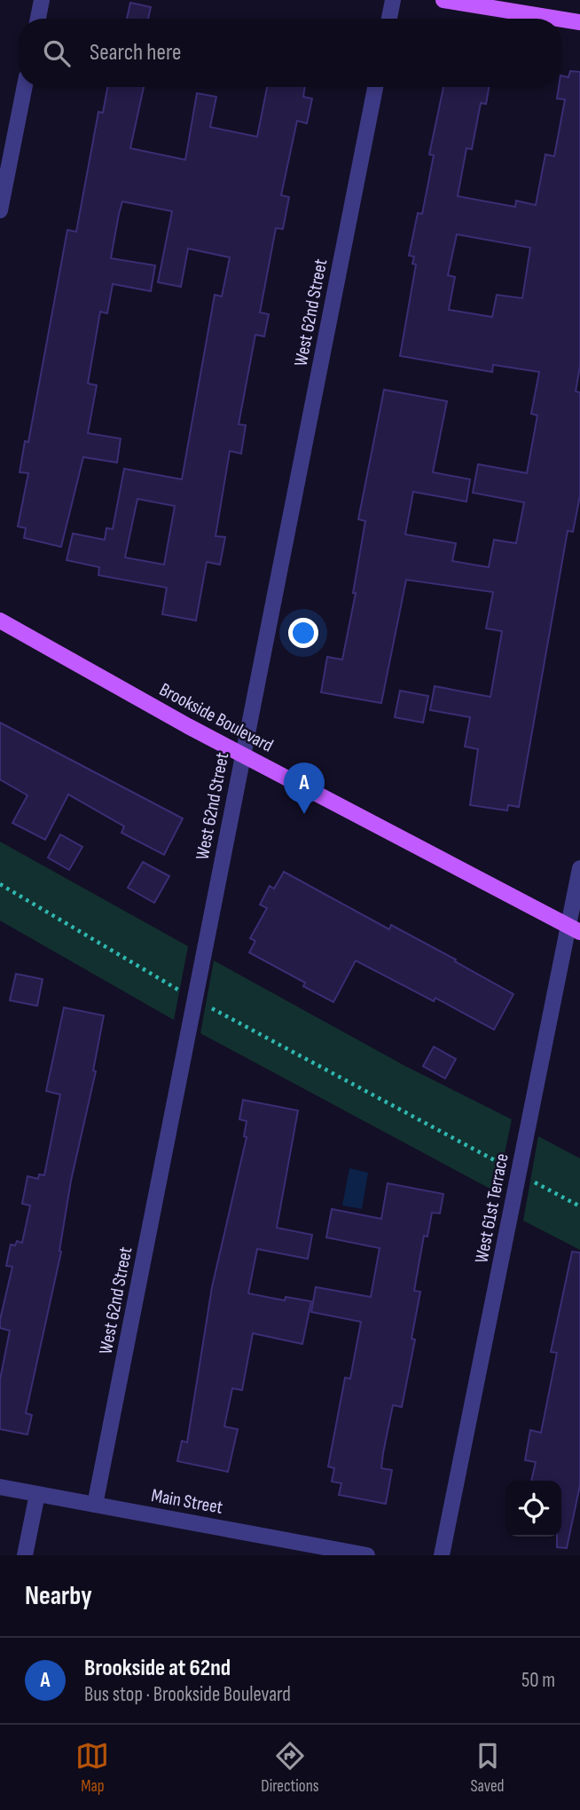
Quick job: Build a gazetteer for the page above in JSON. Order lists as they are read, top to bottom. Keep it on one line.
{"streets":{"main road":["Brookside Boulevard"],"street":["West 62nd Street","West 61st Terrace","Main Street"]},"crossings":[["West 62nd Street","Brookside Boulevard"],["West 62nd Street","Main Street"],["Brookside Boulevard","West 61st Terrace"]],"page":{"search":"Search here","pins":"A","heading":"Nearby","list":[{"mark":"A","name":"Brookside at 62nd","note":"Bus stop · Brookside Boulevard","value":"50 m"}],"nav":["Map","Directions","Saved"]}}
